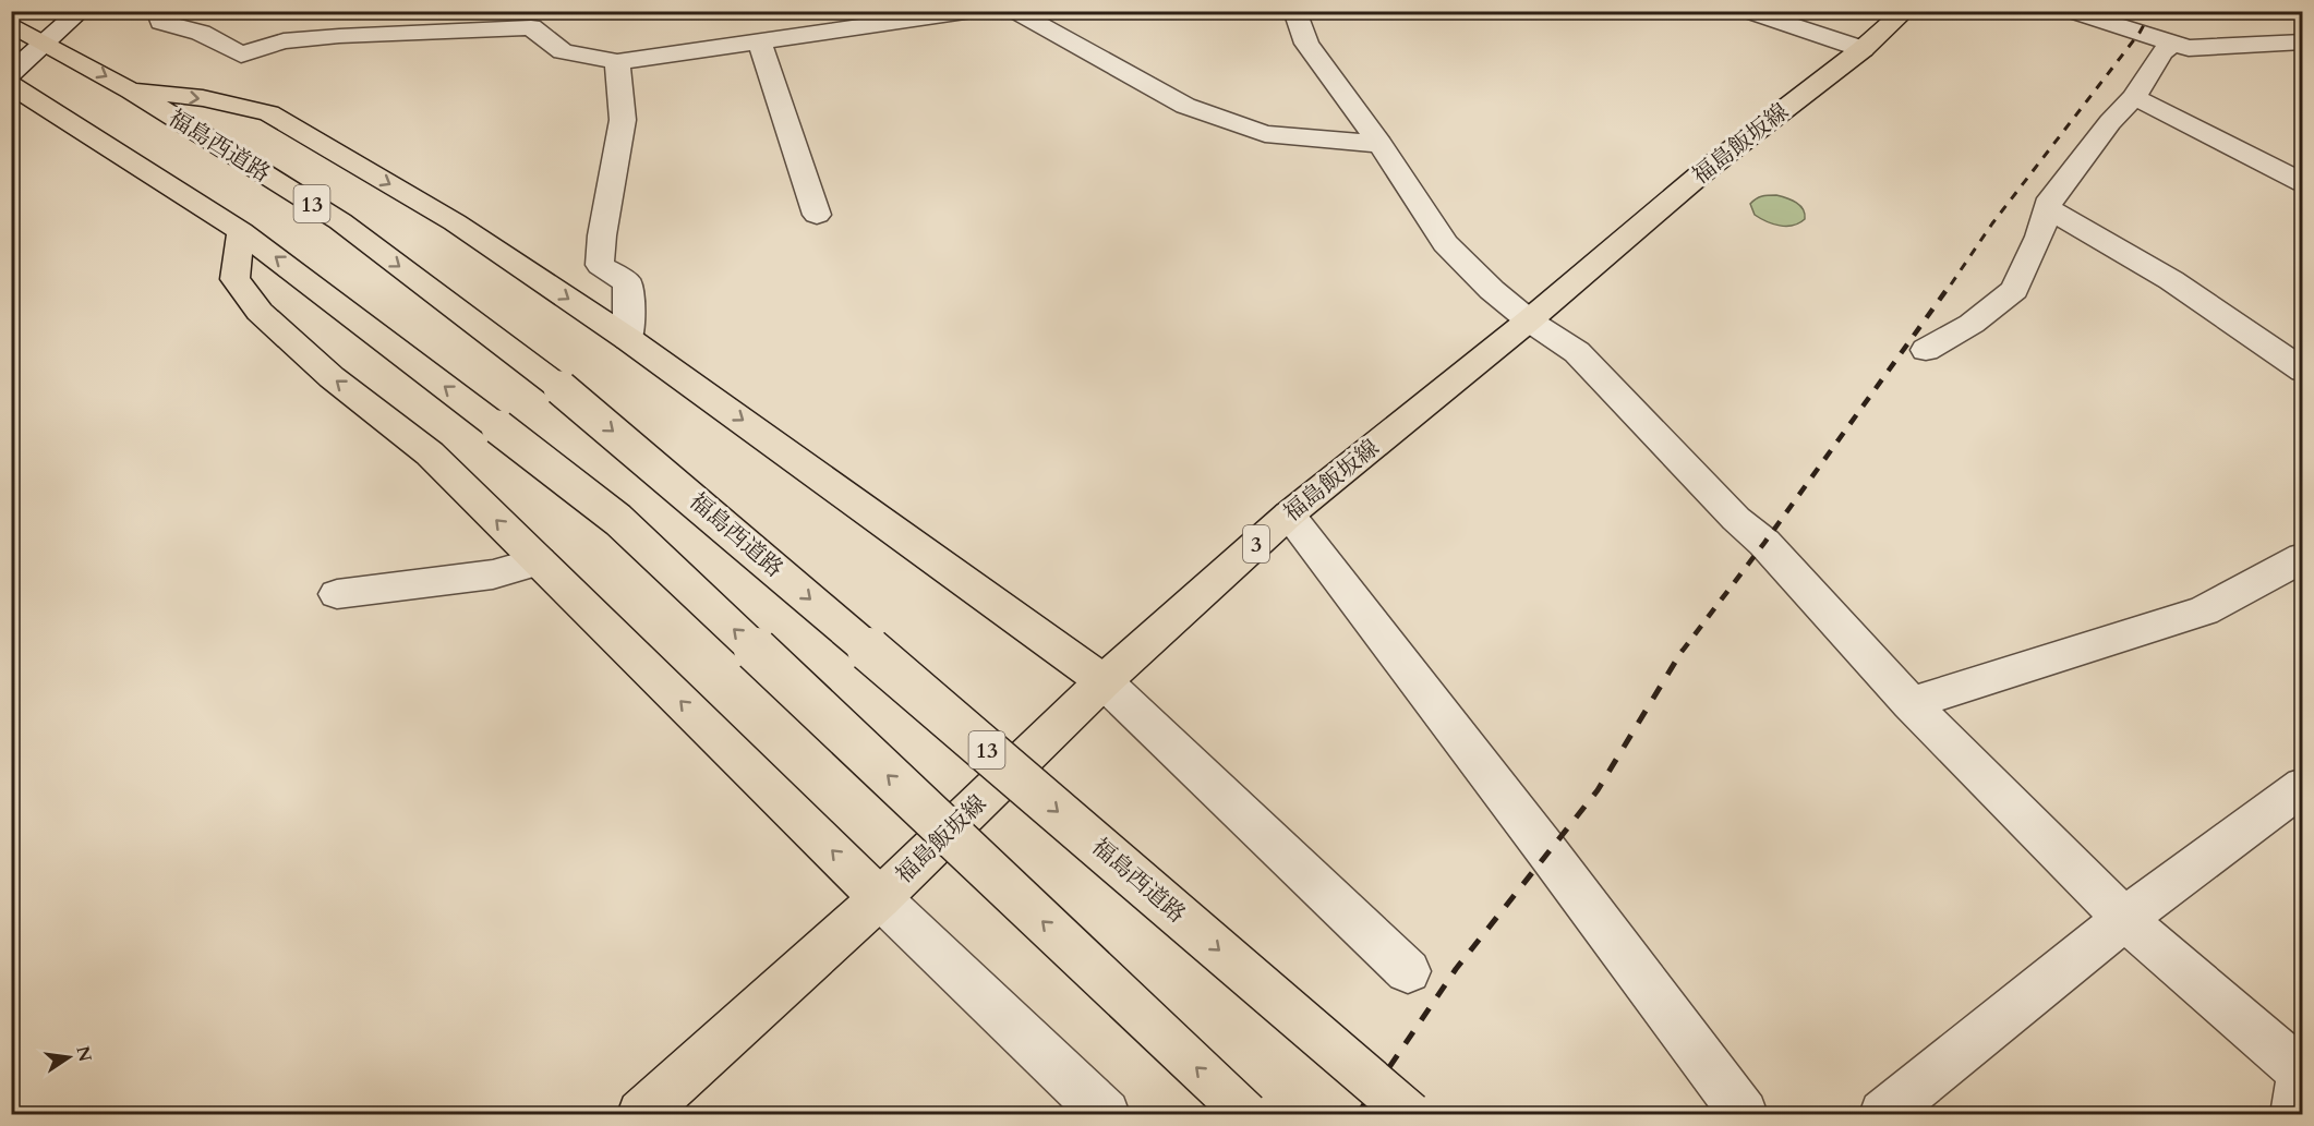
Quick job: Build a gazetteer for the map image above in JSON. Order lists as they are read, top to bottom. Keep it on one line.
{"streets":{"main road":["福島飯坂線","福島西道路","13","3"]},"north":"right"}
